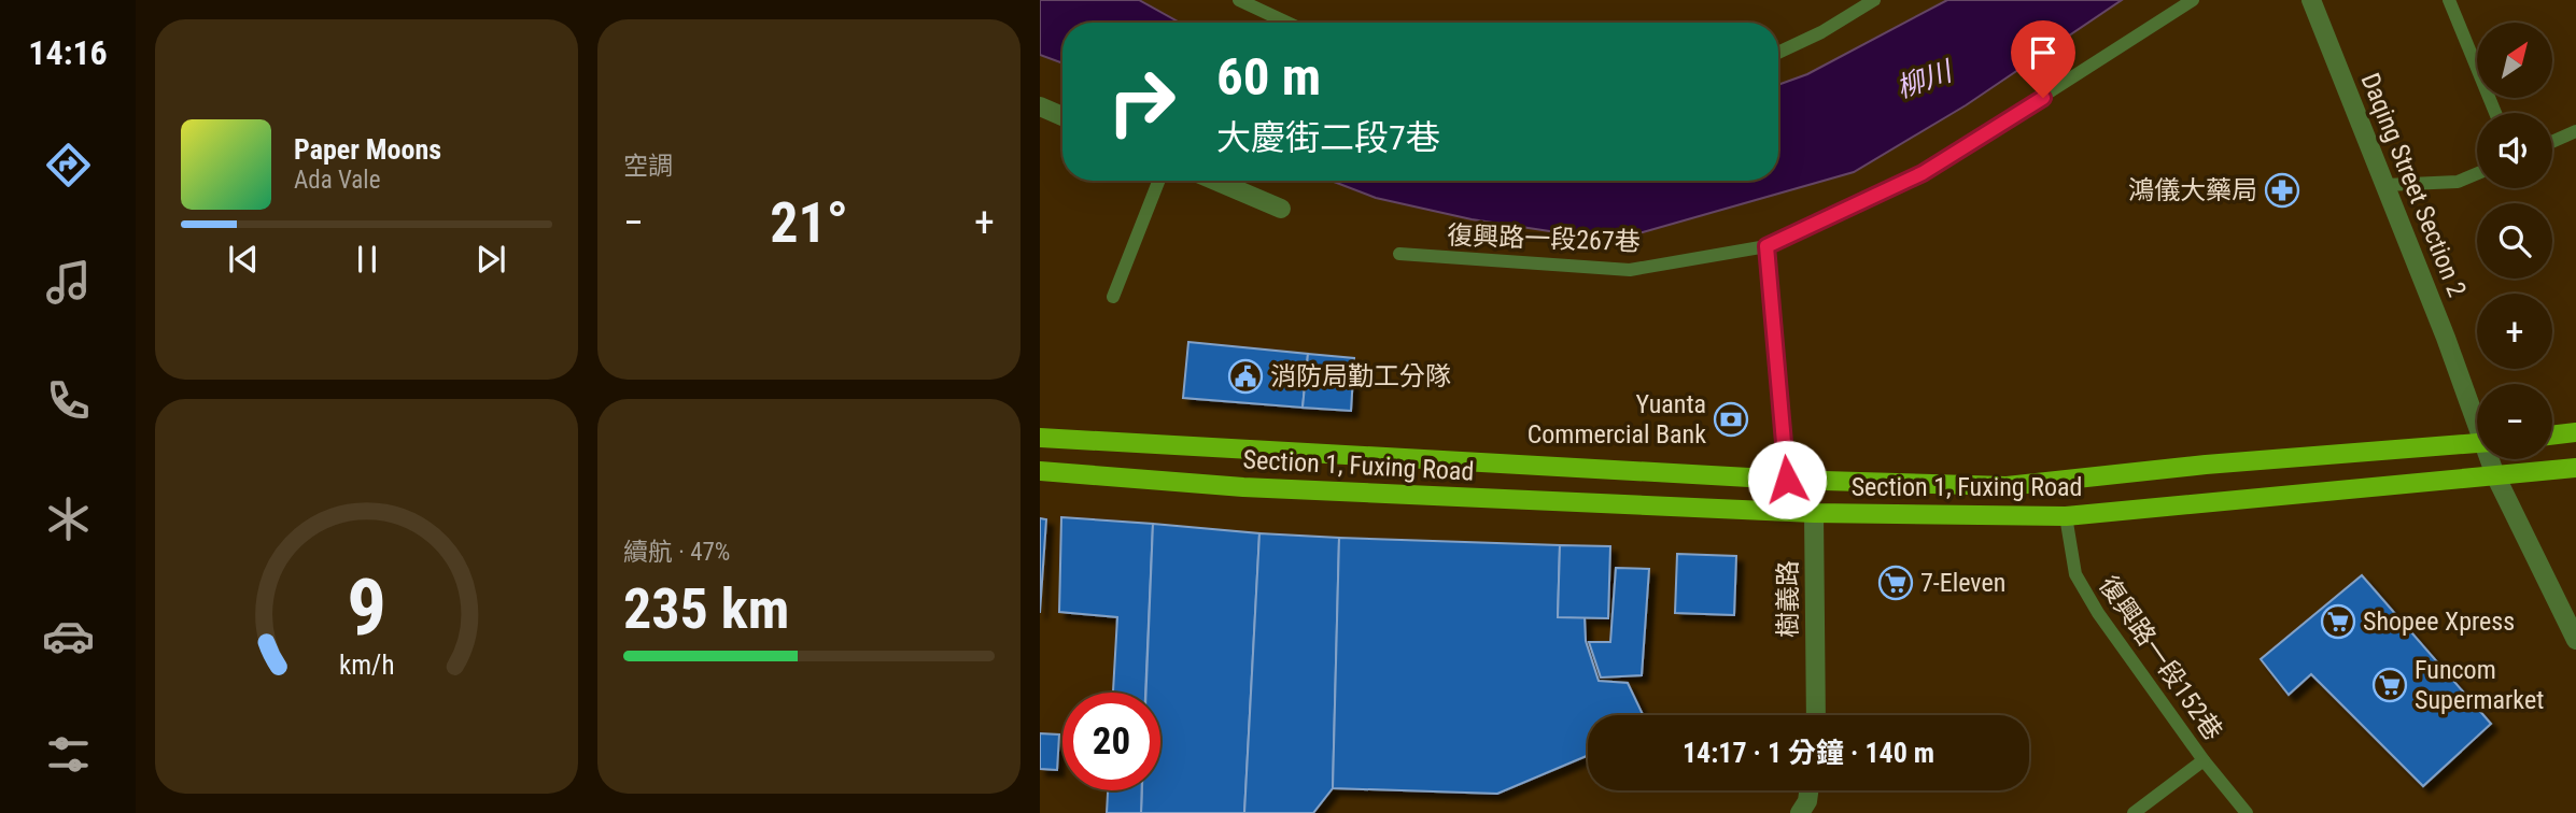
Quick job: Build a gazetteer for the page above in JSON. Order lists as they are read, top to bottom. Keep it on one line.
{"streets":{"main road":["Section 1, Fuxing Road"],"street":["Daqing Street Section 2","樹義路"],"lane":["復興路一段267巷","復興路一段152巷"]},"crossings":[["Daqing Street Section 2","Section 1, Fuxing Road"],["Section 1, Fuxing Road","樹義路"],["Section 1, Fuxing Road","復興路一段152巷"]],"water":["柳川"],"places":{"pharmacy":["鴻儀大藥局"],"public building":["消防局勤工分隊"],"bank":["Yuanta Commercial Bank"],"supermarket":["7-Eleven","Shopee Xpress","Funcom Supermarket"]},"north":"top right","page":{"tabs":"14:16","tile":["空調",["續航 · 47%","235 km"]],"map_buttons":["+","−"],"turn":["60 m","大慶街二段7巷"],"song":["Paper Moons","Ada Vale"],"heat":["−","21°","+"],"limit":"20","trip":"14:17 · 1 分鐘 · 140 m","gauge":["9","km/h"]}}
